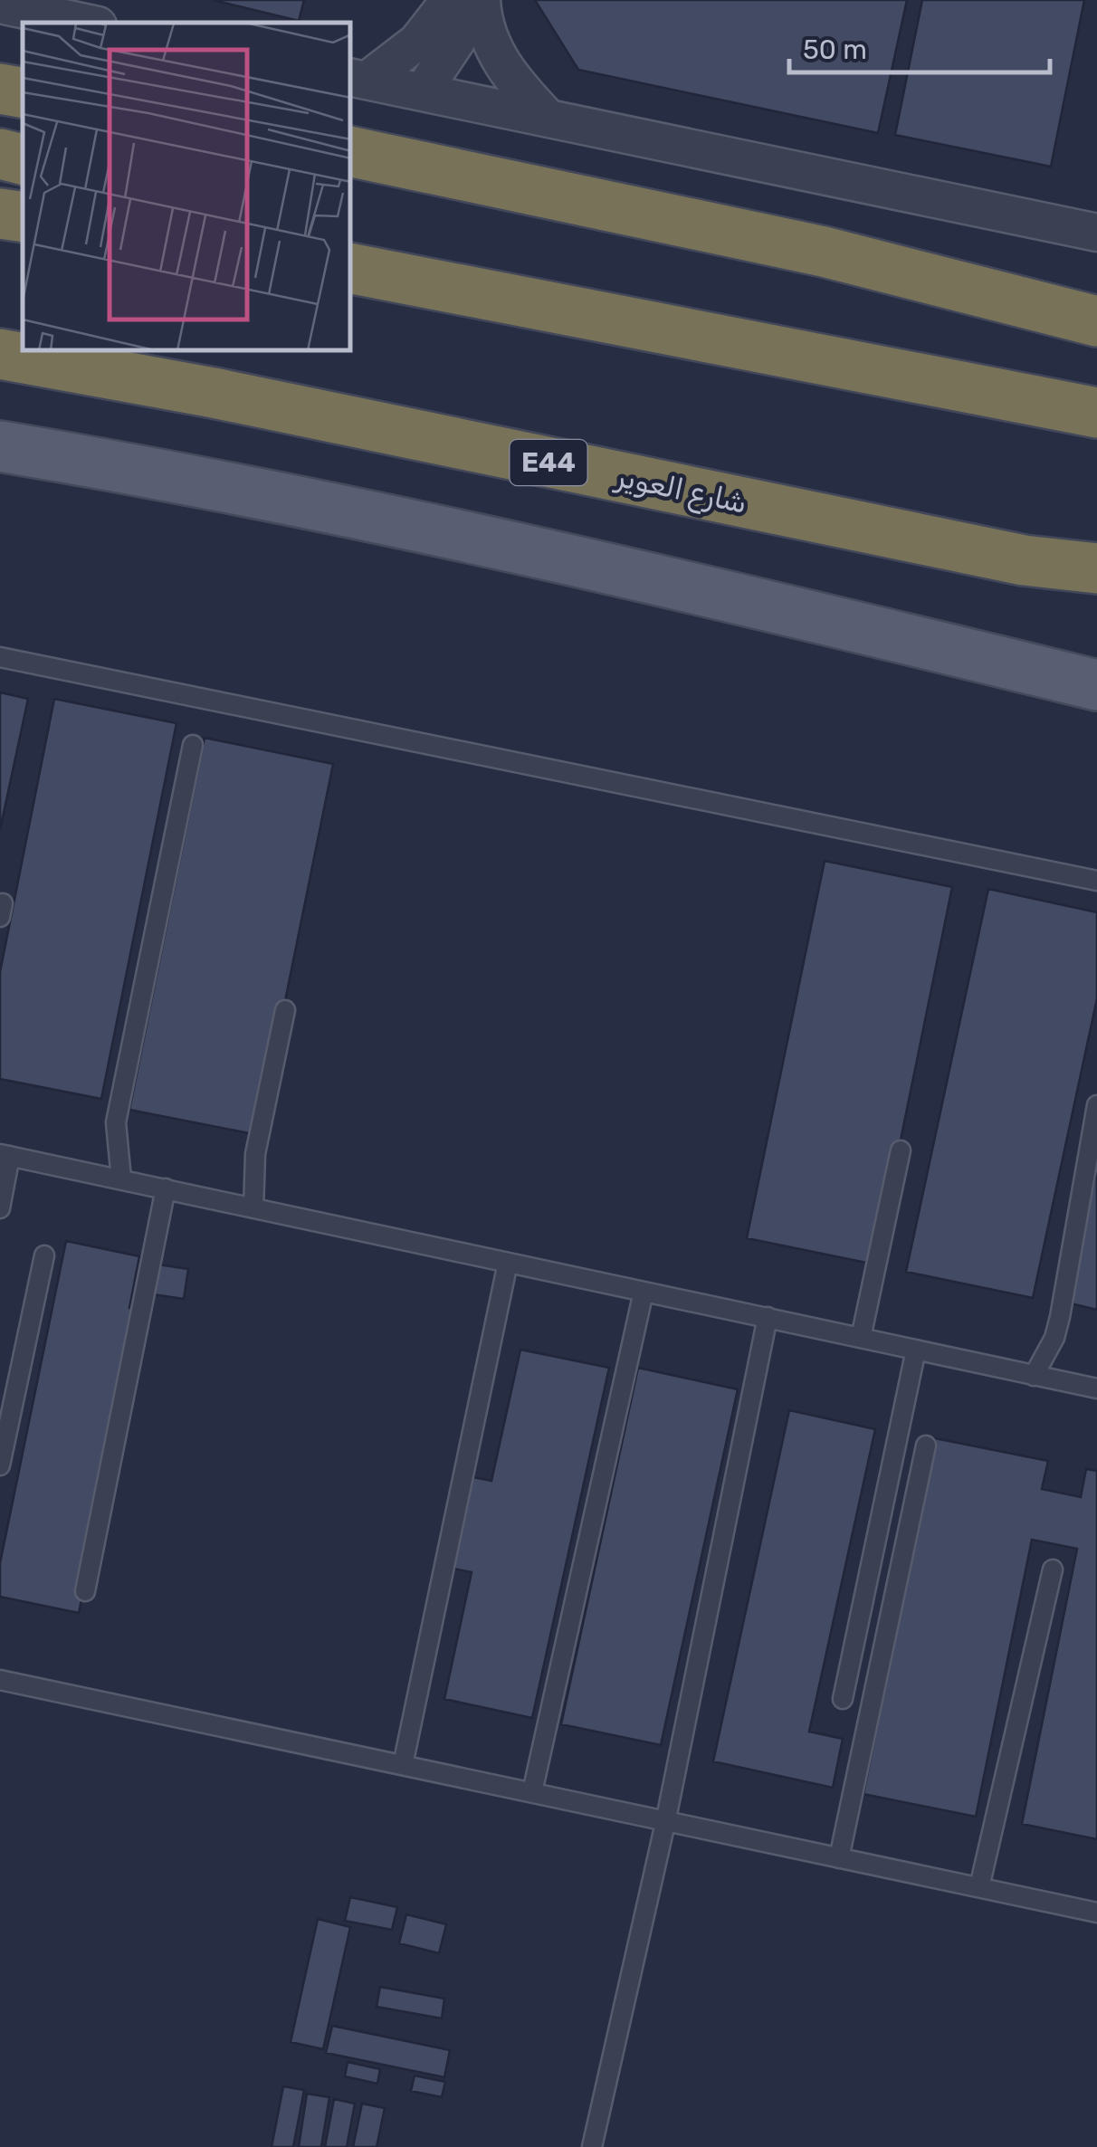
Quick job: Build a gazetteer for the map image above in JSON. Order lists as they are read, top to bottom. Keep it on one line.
{"streets":{"highway":["E44","شارع العوير"]},"scale_bar":"50 m"}
